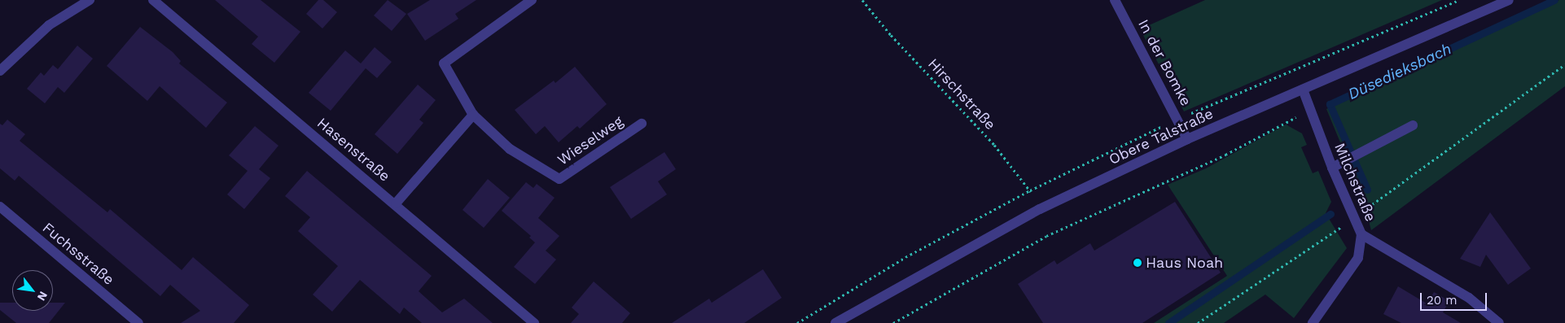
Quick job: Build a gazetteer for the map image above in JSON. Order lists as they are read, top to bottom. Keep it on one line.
{"streets":{"street":["In der Bomke","Obere Talstraße","Wieselweg","Hasenstraße","Milchstraße","Fuchsstraße"],"path":["Hirschstraße"]},"crossings":[["In der Bomke","Obere Talstraße"],["Hirschstraße","Obere Talstraße"],["Obere Talstraße","Milchstraße"]],"water":["Düsedieksbach"],"places":["Haus Noah"],"scale_bar":"20 m","north":"bottom right"}
